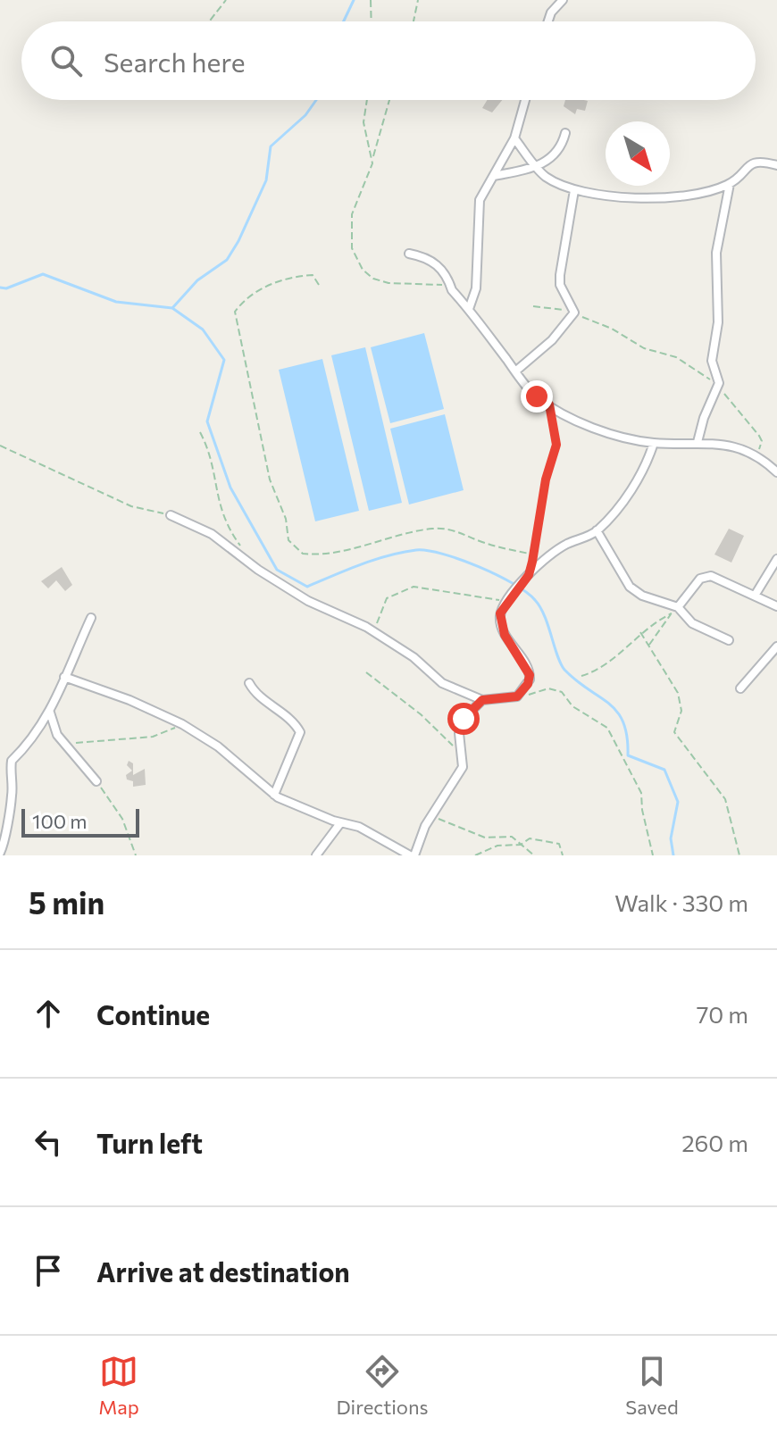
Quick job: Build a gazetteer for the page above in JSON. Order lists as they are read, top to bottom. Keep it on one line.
{"scale_bar":"100 m","north":"bottom right","page":{"search":"Search here","scale":"100 m","heading":["5 min","Walk · 330 m"],"list":[["Continue","70 m"],["Turn left","260 m"],"Arrive at destination"],"nav":["Map","Directions","Saved"]}}
